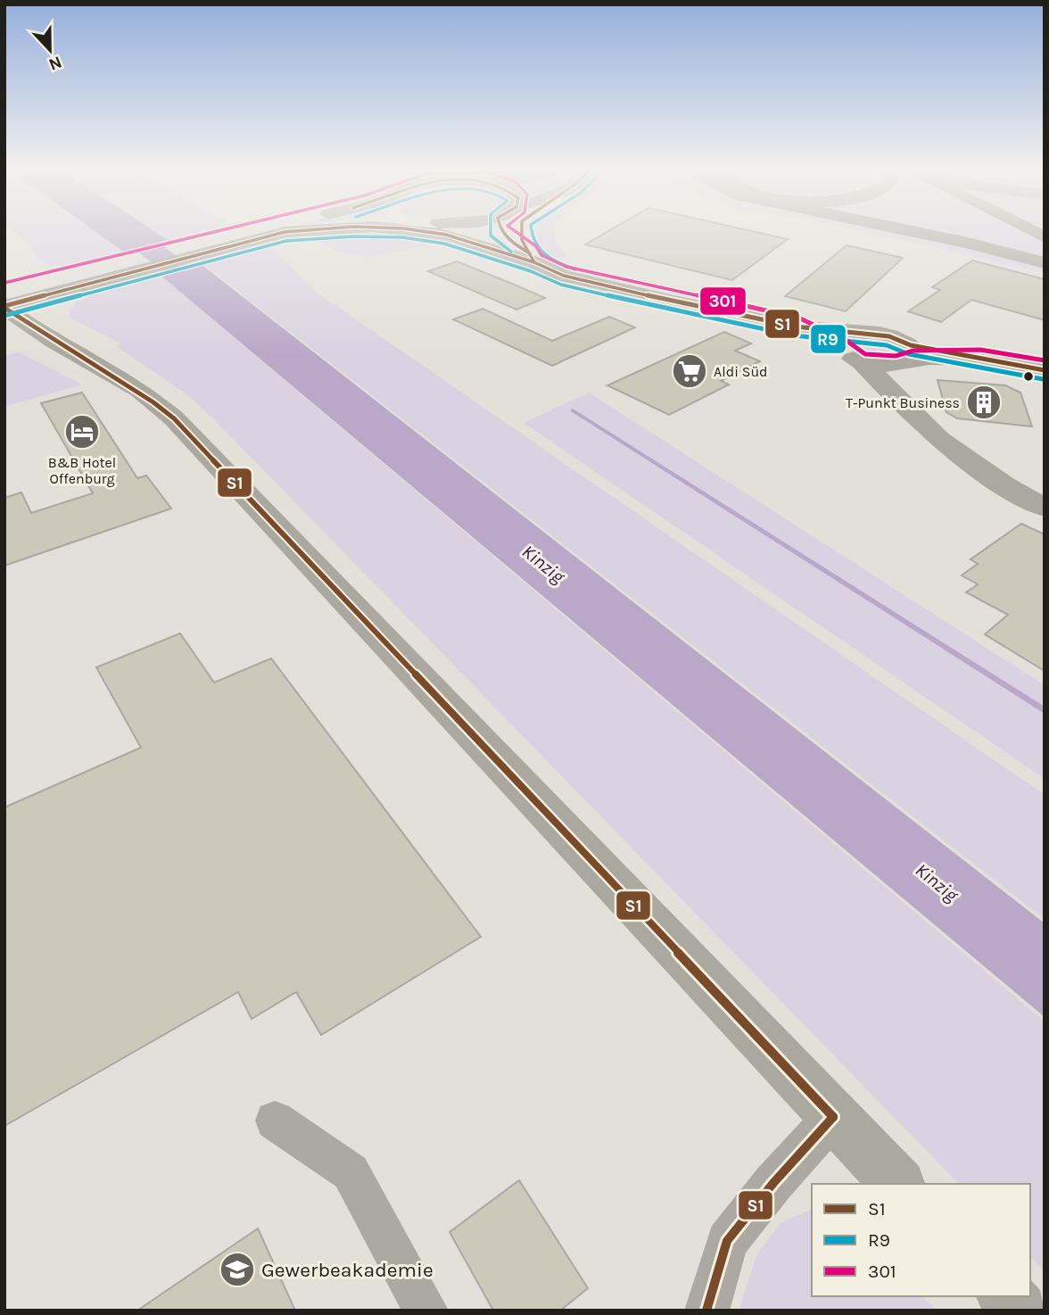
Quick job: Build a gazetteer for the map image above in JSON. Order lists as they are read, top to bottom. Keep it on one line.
{"water":["Kinzig"],"places":{"supermarket":["Aldi Süd"],"building":["T-Punkt Business"],"hotel":["B&B Hotel Offenburg"],"school or university":["Gewerbeakademie"]},"lines":["transit line S1","transit line R9","transit line 301"],"legend":["S1","R9","301"],"north":"bottom"}
